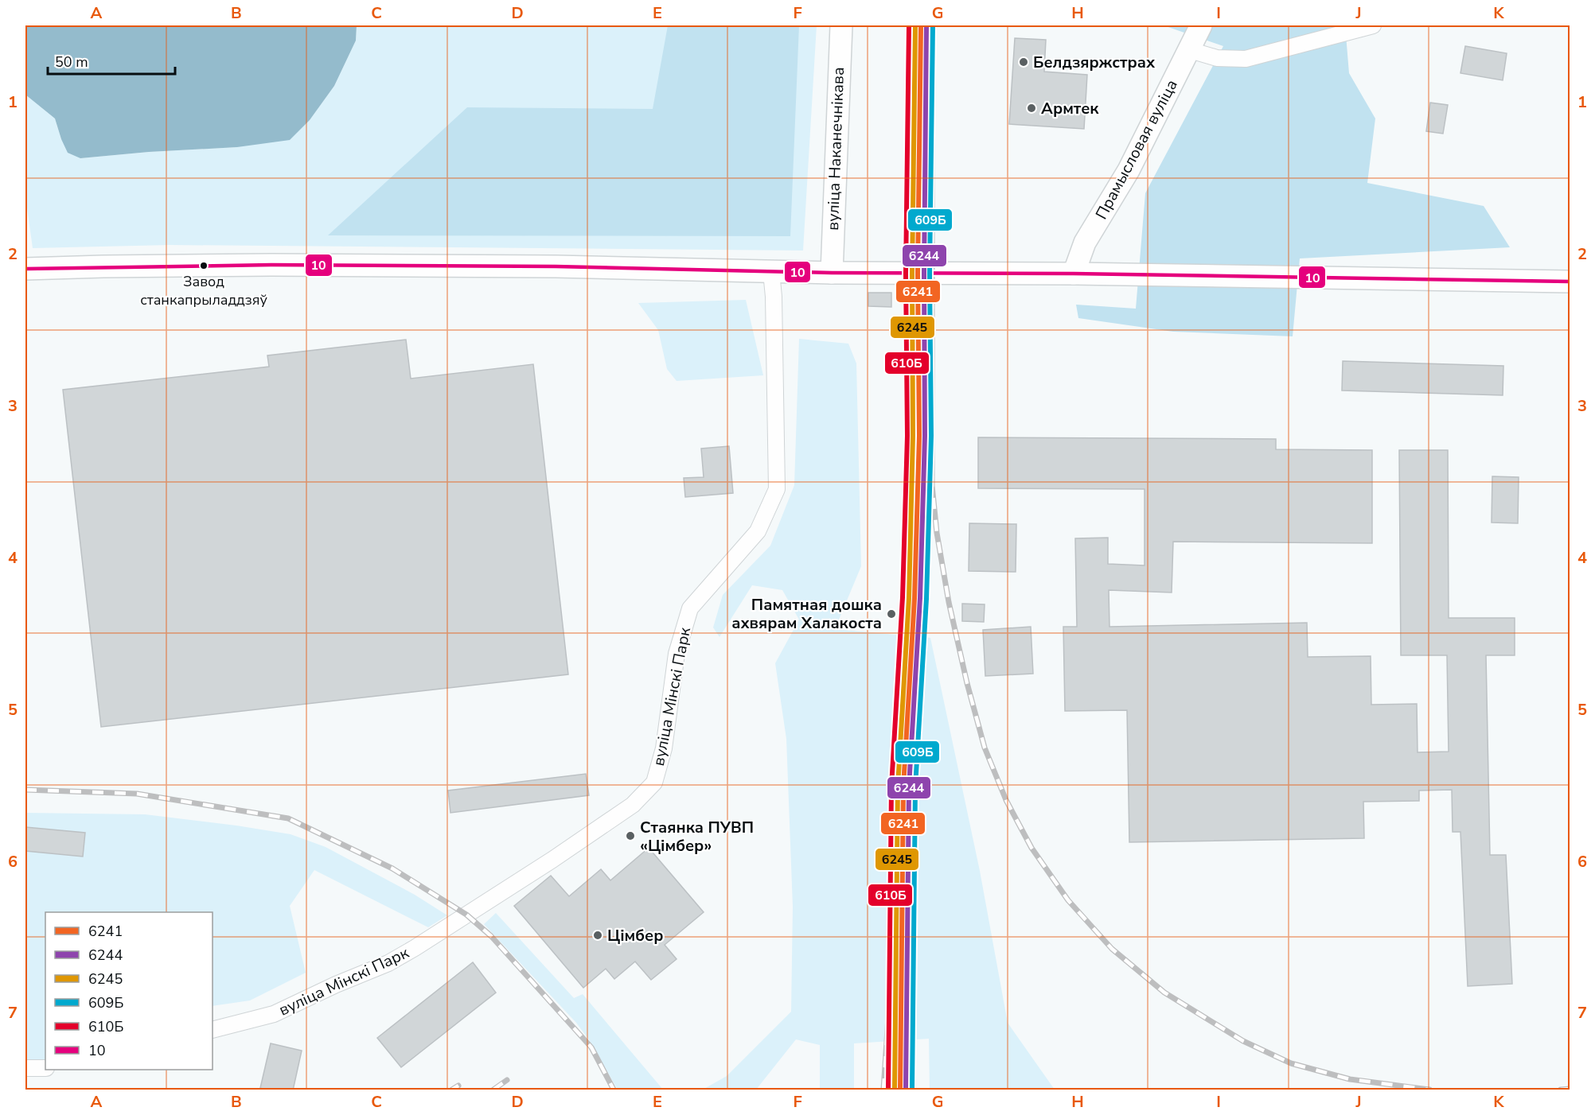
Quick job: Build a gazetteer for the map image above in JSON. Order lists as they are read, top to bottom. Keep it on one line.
{"streets":{"main road":["вуліца Наканечнікава","Прамысловая вуліца"],"street":["вуліца Мінскі Парк"]},"places":["Белдзяржстрах","Армтек","Завод станкапрыладдзяў","Памятная дошка ахвярам Халакоста","Стаянка ПУВП «Цімбер»","Цімбер"],"lines":["transit line 6241","transit line 6244","transit line 6245","transit line 609Б","transit line 610Б","transit line 10"],"legend":["6241","6244","6245","609Б","610Б","10"],"scale_bar":"50 m","grid":{"columns":["A","B","C","D","E","F","G","H","I","J","K"],"rows":["1","2","3","4","5","6","7"]}}
